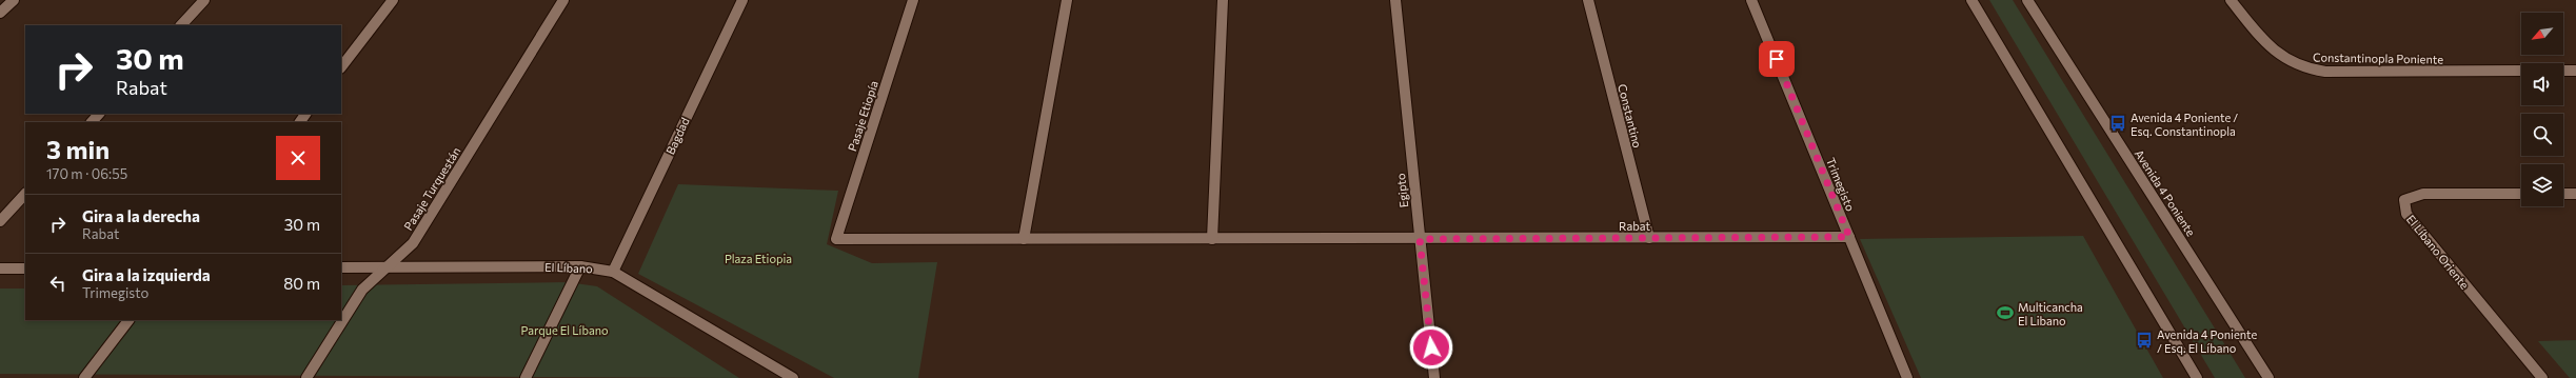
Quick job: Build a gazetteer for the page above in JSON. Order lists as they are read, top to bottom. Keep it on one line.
{"streets":{"street":["Constantinopla Poniente","Pasaje Etiopía","Constantino","Bagdad","Trimegisto","Pasaje Turquestán","Egipto","Avenida 4 Poniente","Rabat","El Líbano Oriente","El Líbano"]},"crossings":[["Pasaje Etiopía","Rabat"],["Constantino","Rabat"],["Bagdad","El Líbano"],["Trimegisto","Rabat"],["Pasaje Turquestán","El Líbano"],["Egipto","Rabat"]],"parks":["Plaza Etiopia","Parque El Líbano"],"places":{"bus stop":["Avenida 4 Poniente / Esq. Constantinopla","Avenida 4 Poniente / Esq. El Líbano"],"sports":["Multicancha El Libano"]},"north":"bottom left","page":{"turn":["30 m","Rabat"],"heading":["3 min","170 m · 06:55"],"list":[{"name":"Gira a la derecha","note":"Rabat","value":"30 m"},{"name":"Gira a la izquierda","note":"Trimegisto","value":"80 m"}]}}
